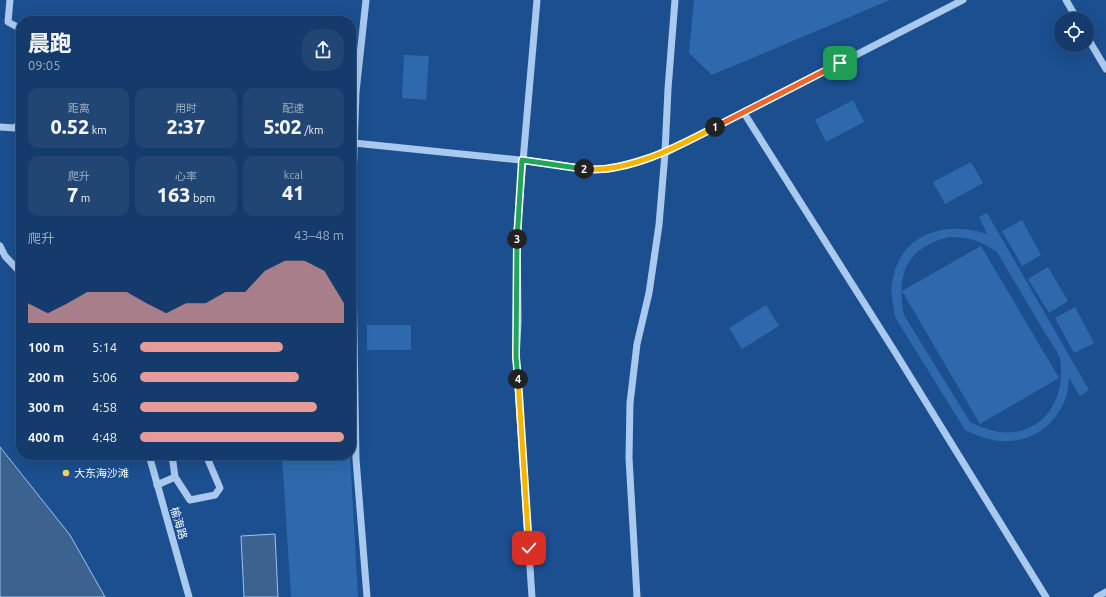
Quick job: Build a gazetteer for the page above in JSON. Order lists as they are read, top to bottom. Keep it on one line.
{"streets":{"street":["榆海路"]},"places":["大东海沙滩"],"page":{"heading":["晨跑","09:05"],"stats":[["距离","0.52 km"],["用时","2:37"],["配速","5:02 /km"],["爬升","7 m"],["心率","163 bpm"],["kcal","41"]],"pins":["1","2","3","4"],"chart":["爬升","43–48 m"],"list":[{"name":"100 m","note":"5:14"},{"name":"200 m","note":"5:06"},{"name":"300 m","note":"4:58"},{"name":"400 m","note":"4:48"}]}}
